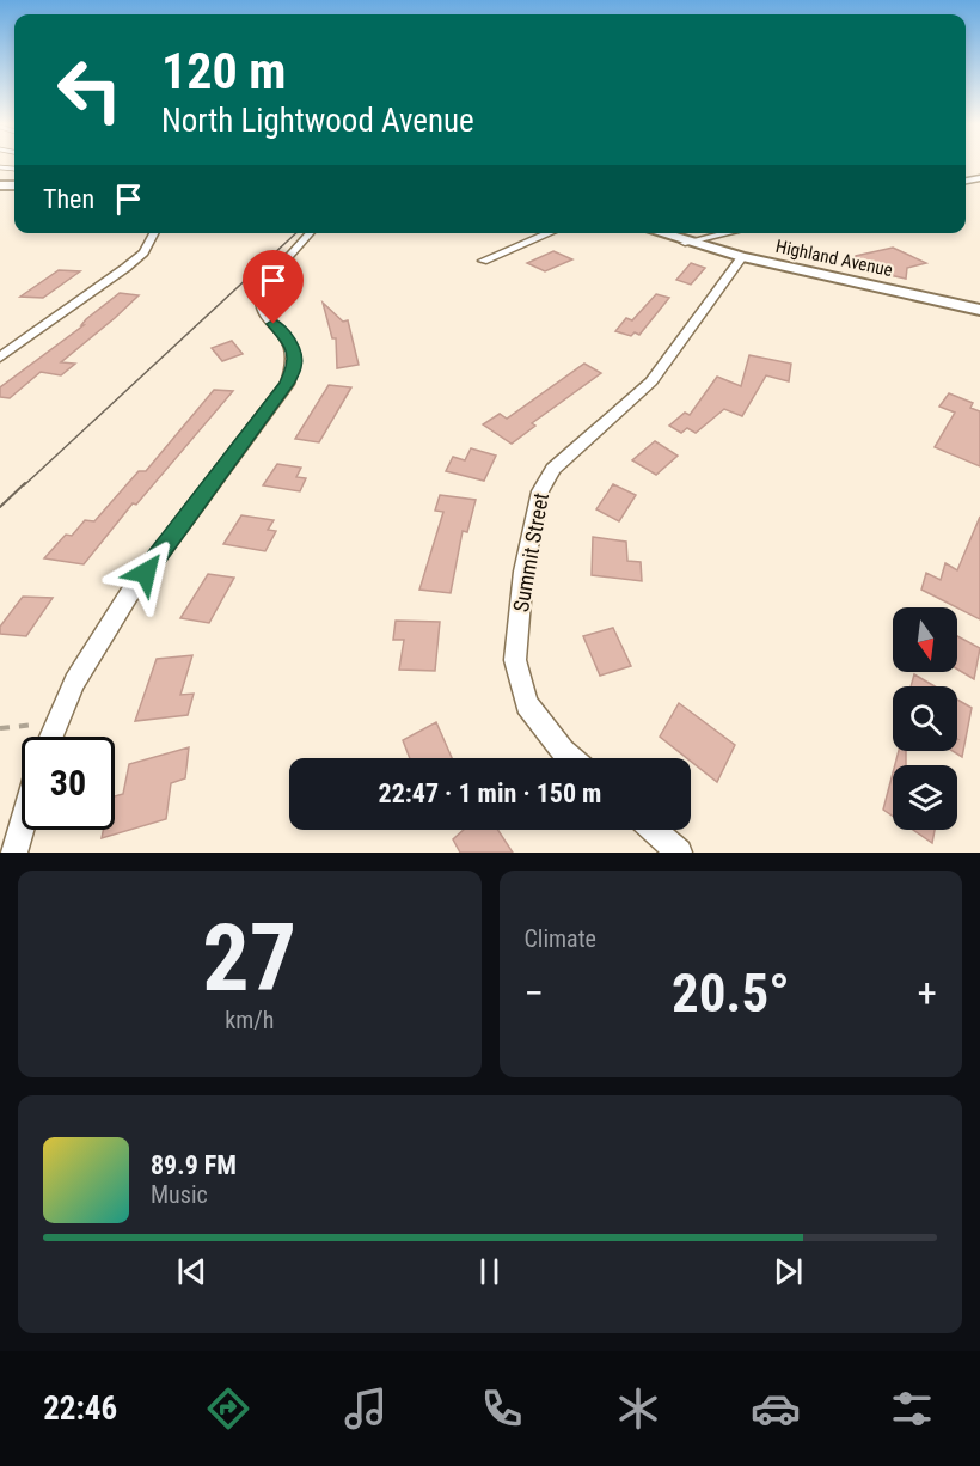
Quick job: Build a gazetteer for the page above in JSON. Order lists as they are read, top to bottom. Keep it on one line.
{"streets":{"street":["Highland Avenue","Summit Street"]},"crossings":[["Highland Avenue","Summit Street"]],"north":"bottom","page":{"turn":["120 m","North Lightwood Avenue"],"then":"Then","limit":"30","trip":"22:47 · 1 min · 150 m","tile":[["27","km/h"],"Climate"],"heat":["−","20.5°","+"],"song":["89.9 FM","Music"],"tabs":"22:46"}}
